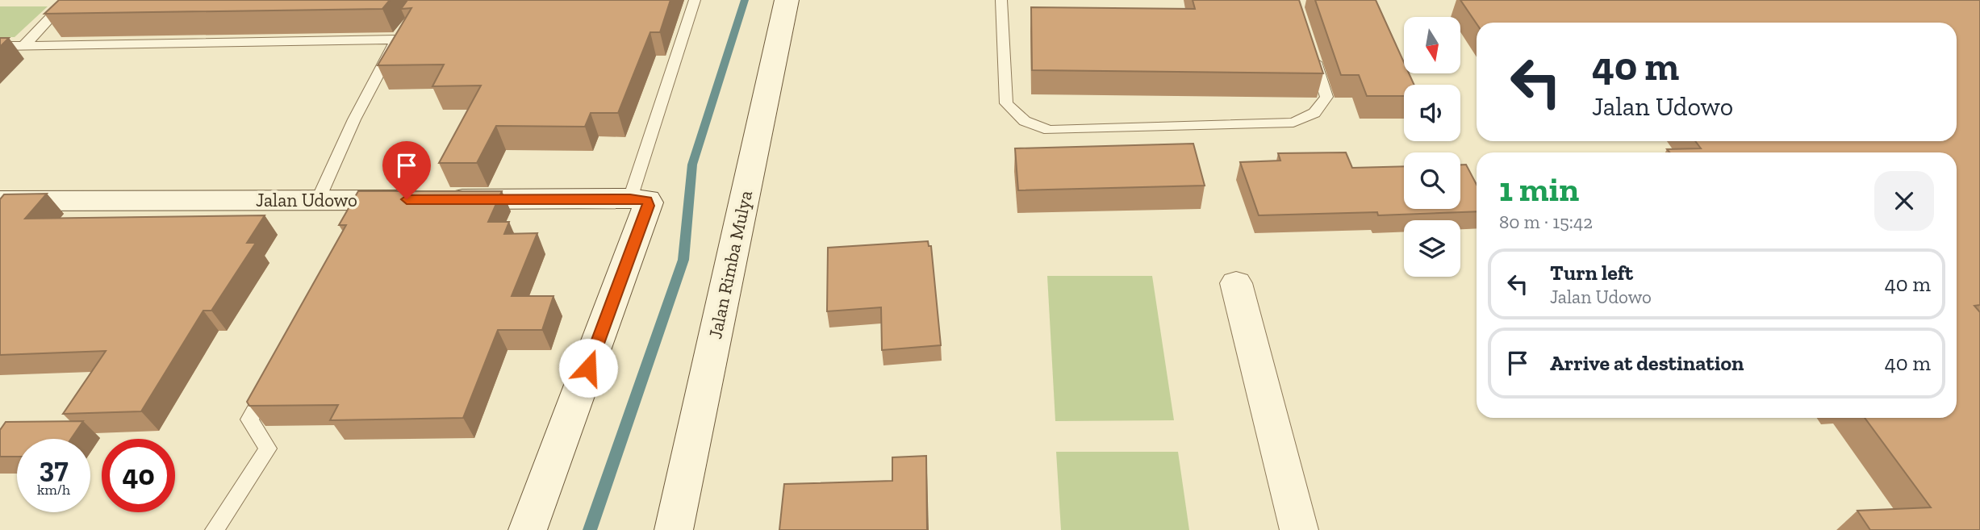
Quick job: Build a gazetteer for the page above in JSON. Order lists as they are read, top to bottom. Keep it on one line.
{"streets":{"street":["Jalan Udowo","Jalan Rimba Mulya"]},"north":"bottom","page":{"turn":["40 m","Jalan Udowo"],"heading":["1 min","80 m · 15:42"],"list":[{"name":"Turn left","note":"Jalan Udowo","value":"40 m"},{"name":"Arrive at destination","value":"40 m"}],"speed":"37 km/h","limit":"40"}}
